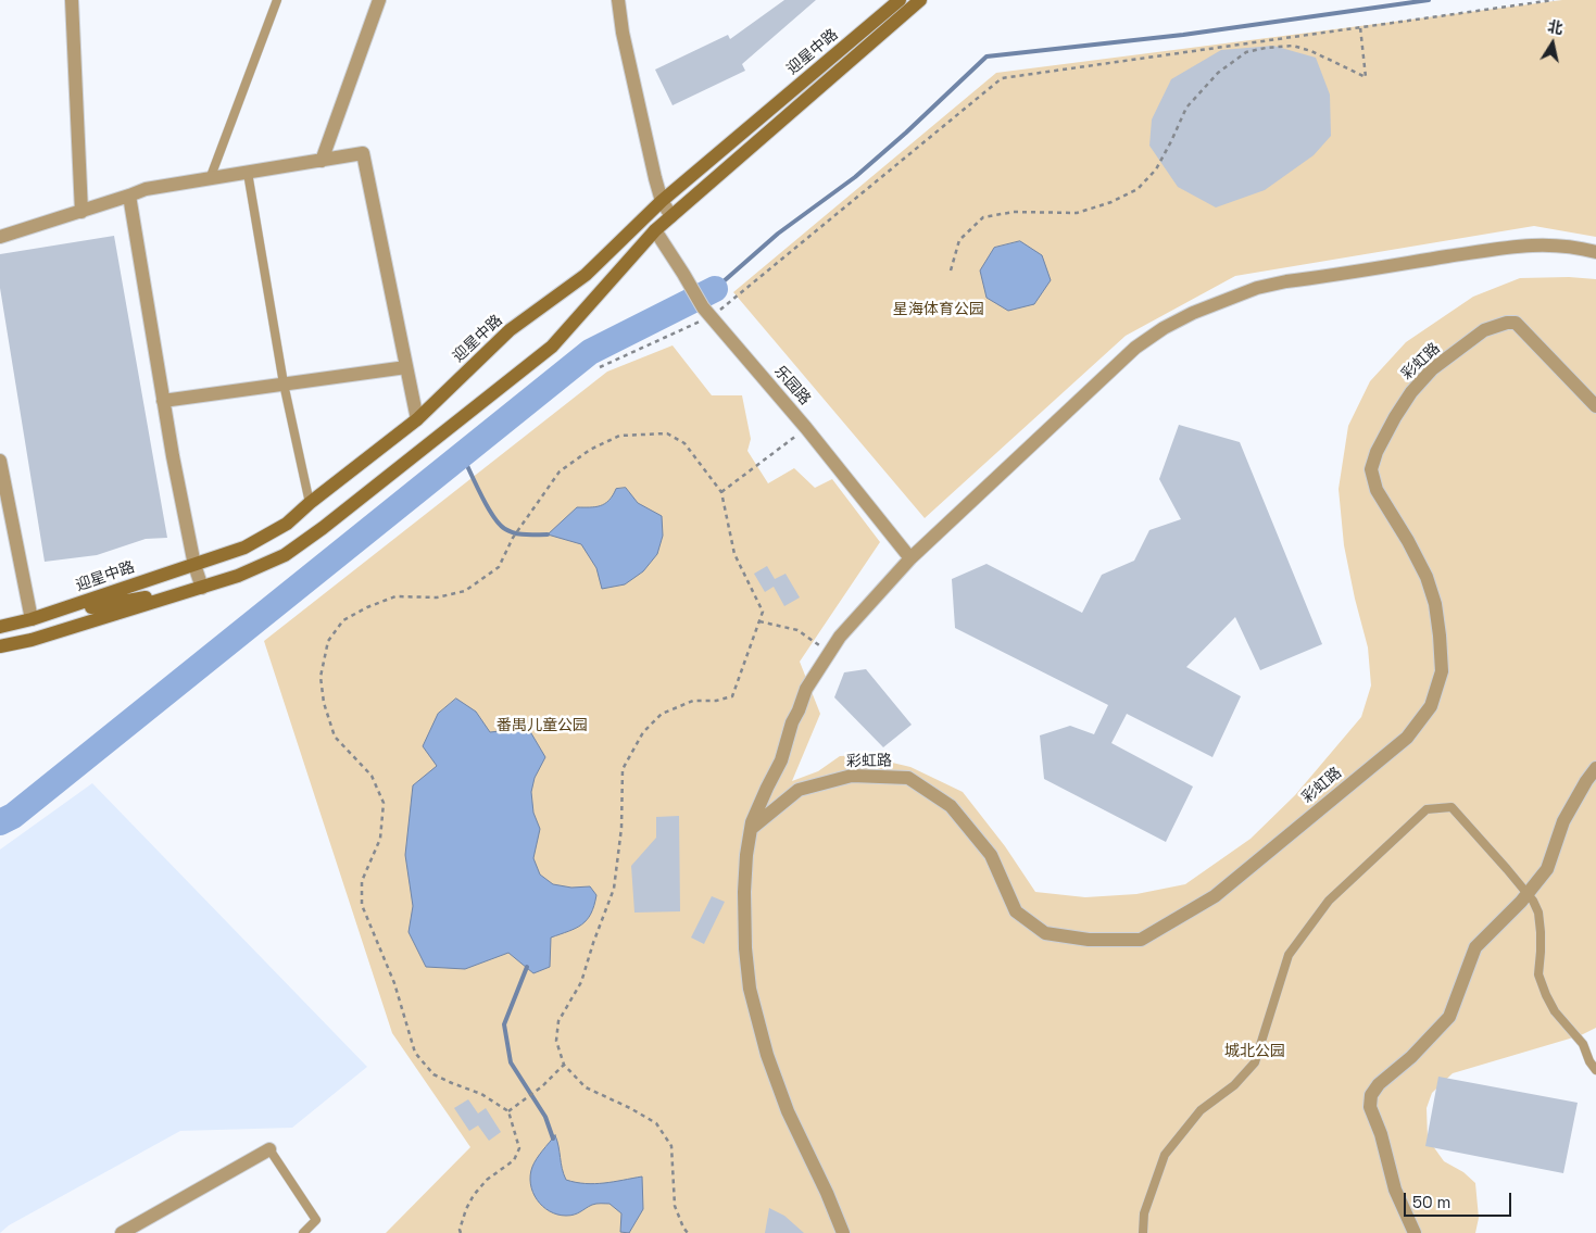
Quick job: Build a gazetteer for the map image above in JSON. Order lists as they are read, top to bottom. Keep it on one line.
{"streets":{"street":["迎星中路","彩虹路","乐园路"]},"crossings":[["迎星中路","乐园路"]],"parks":["星海体育公园","番禺儿童公园","城北公园"],"scale_bar":"50 m","north":"top"}
